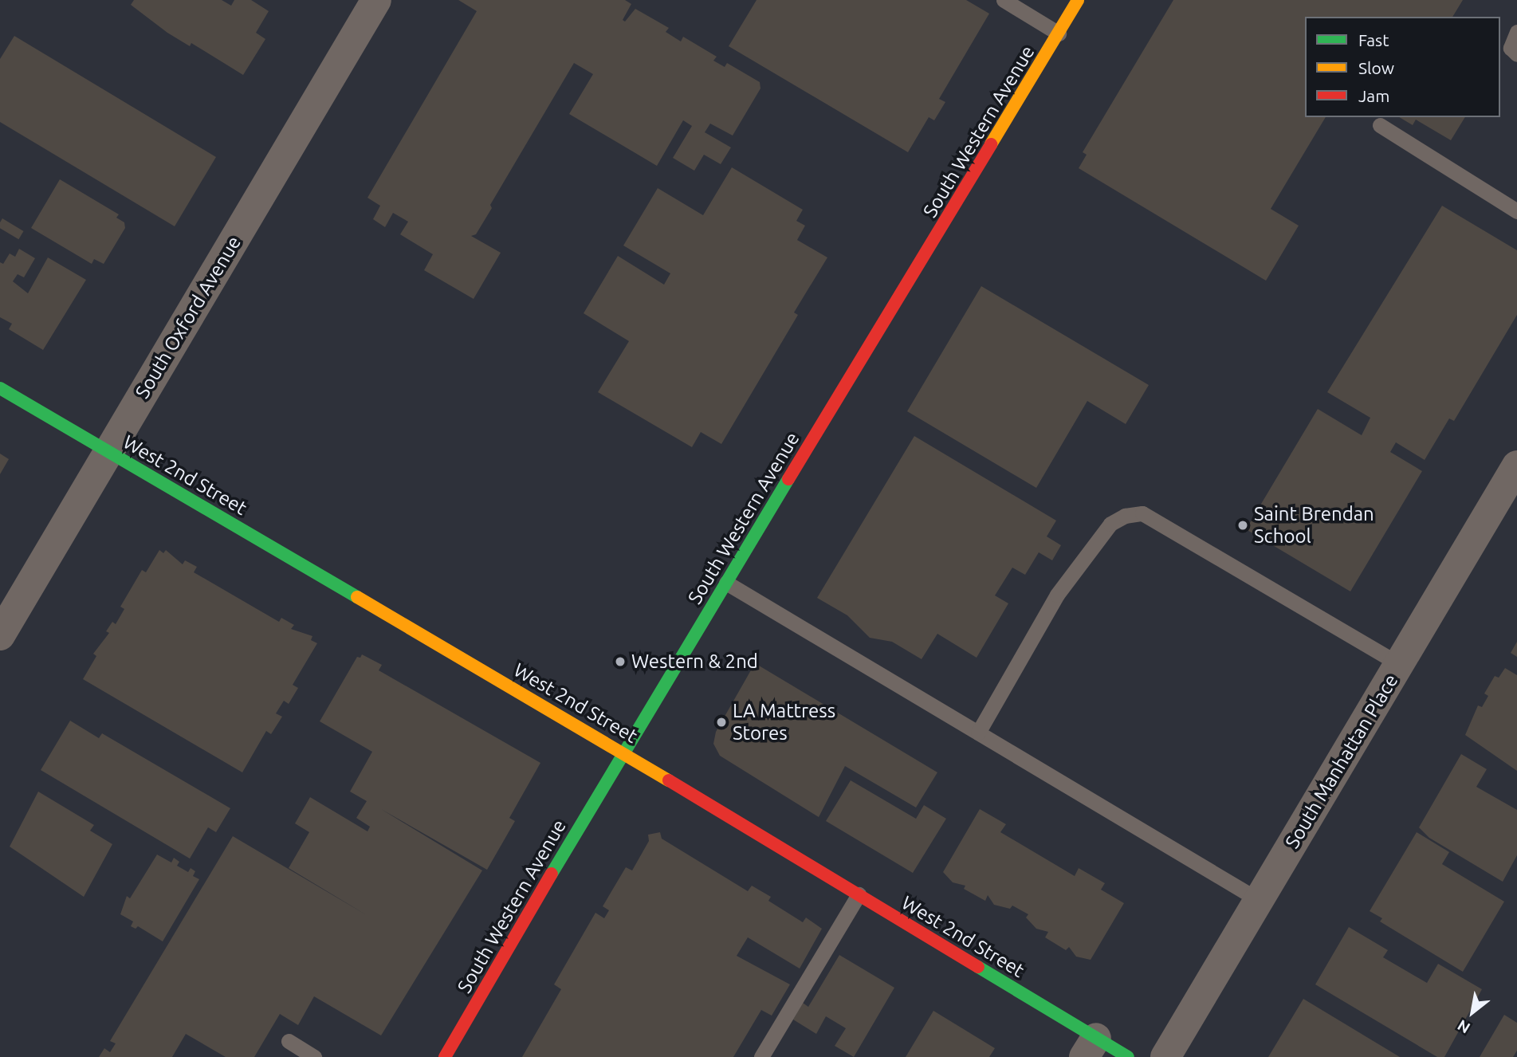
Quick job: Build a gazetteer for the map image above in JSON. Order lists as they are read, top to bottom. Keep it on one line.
{"streets":{"street":["South Western Avenue","South Oxford Avenue","West 2nd Street","South Manhattan Place"]},"crossings":[["South Western Avenue","West 2nd Street"],["South Oxford Avenue","West 2nd Street"]],"places":["Saint Brendan School","Western & 2nd","LA Mattress Stores"],"legend":["Fast","Slow","Jam"],"north":"bottom left"}
